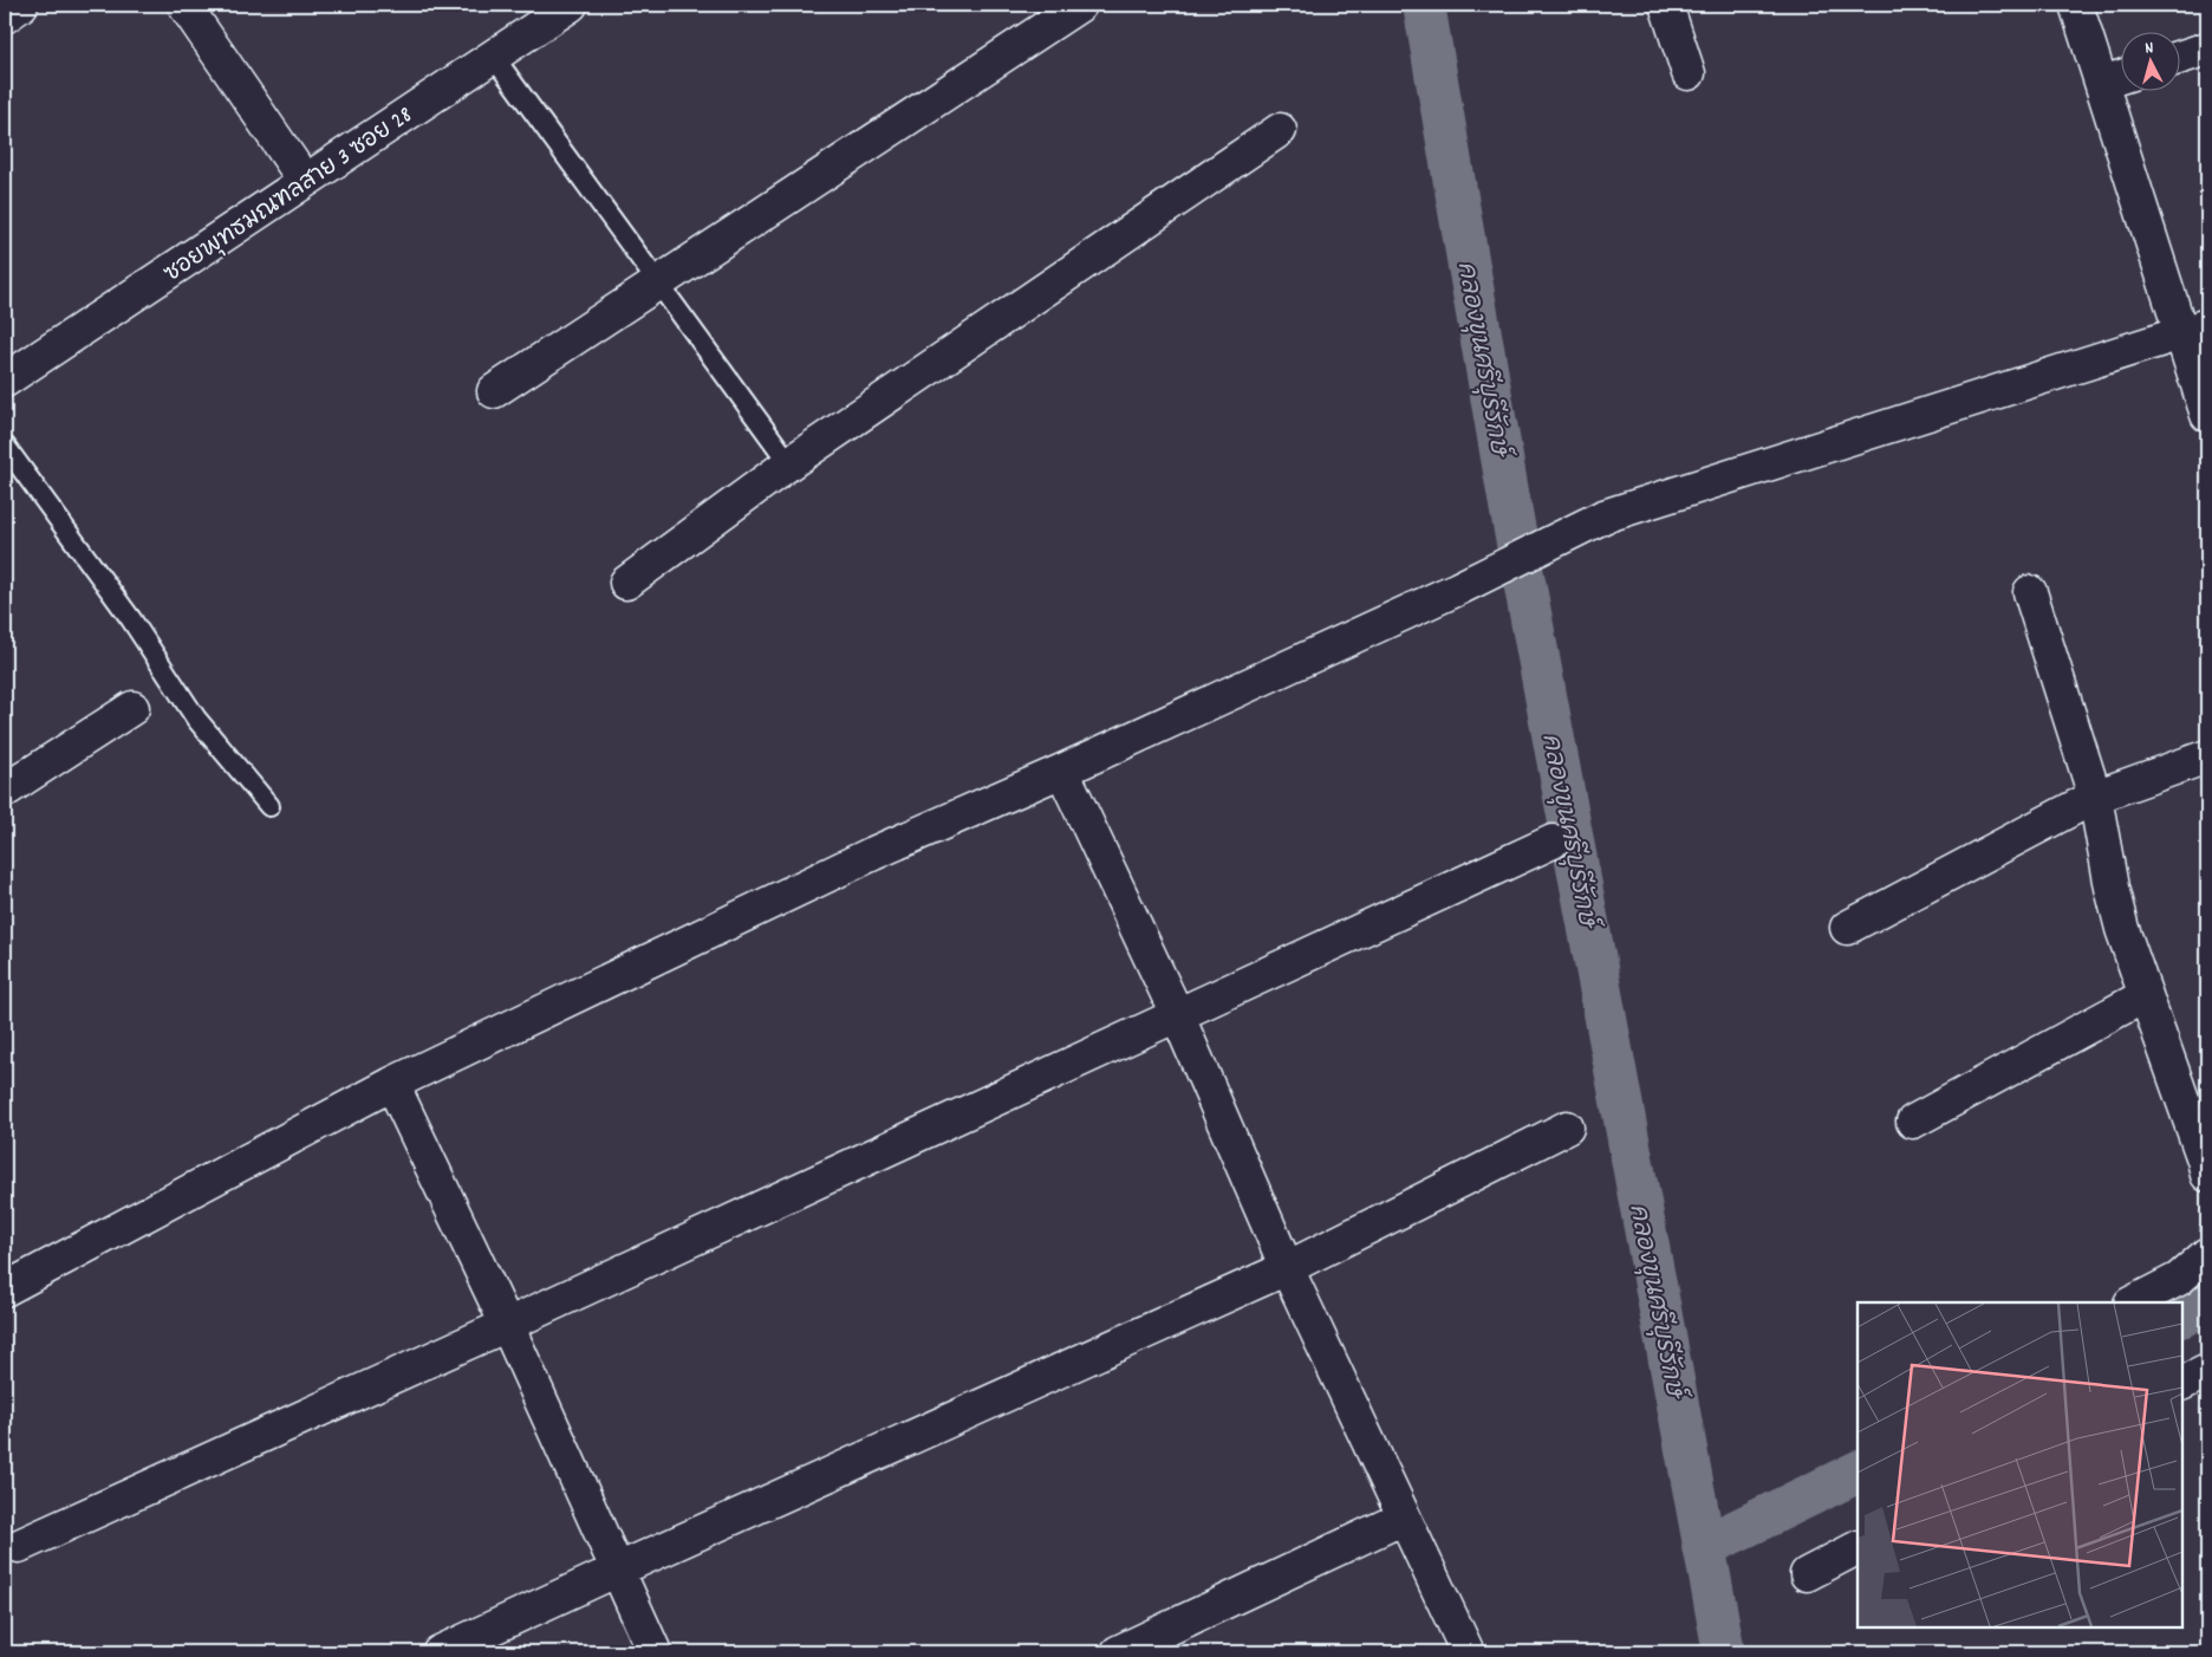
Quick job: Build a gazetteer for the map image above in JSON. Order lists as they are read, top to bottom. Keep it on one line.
{"streets":{"street":["ซอยพุทธมณฑลสาย 3 ซอย 28"]},"water":["คลองขุนศรีบุรีรักษ์"],"north":"top"}
